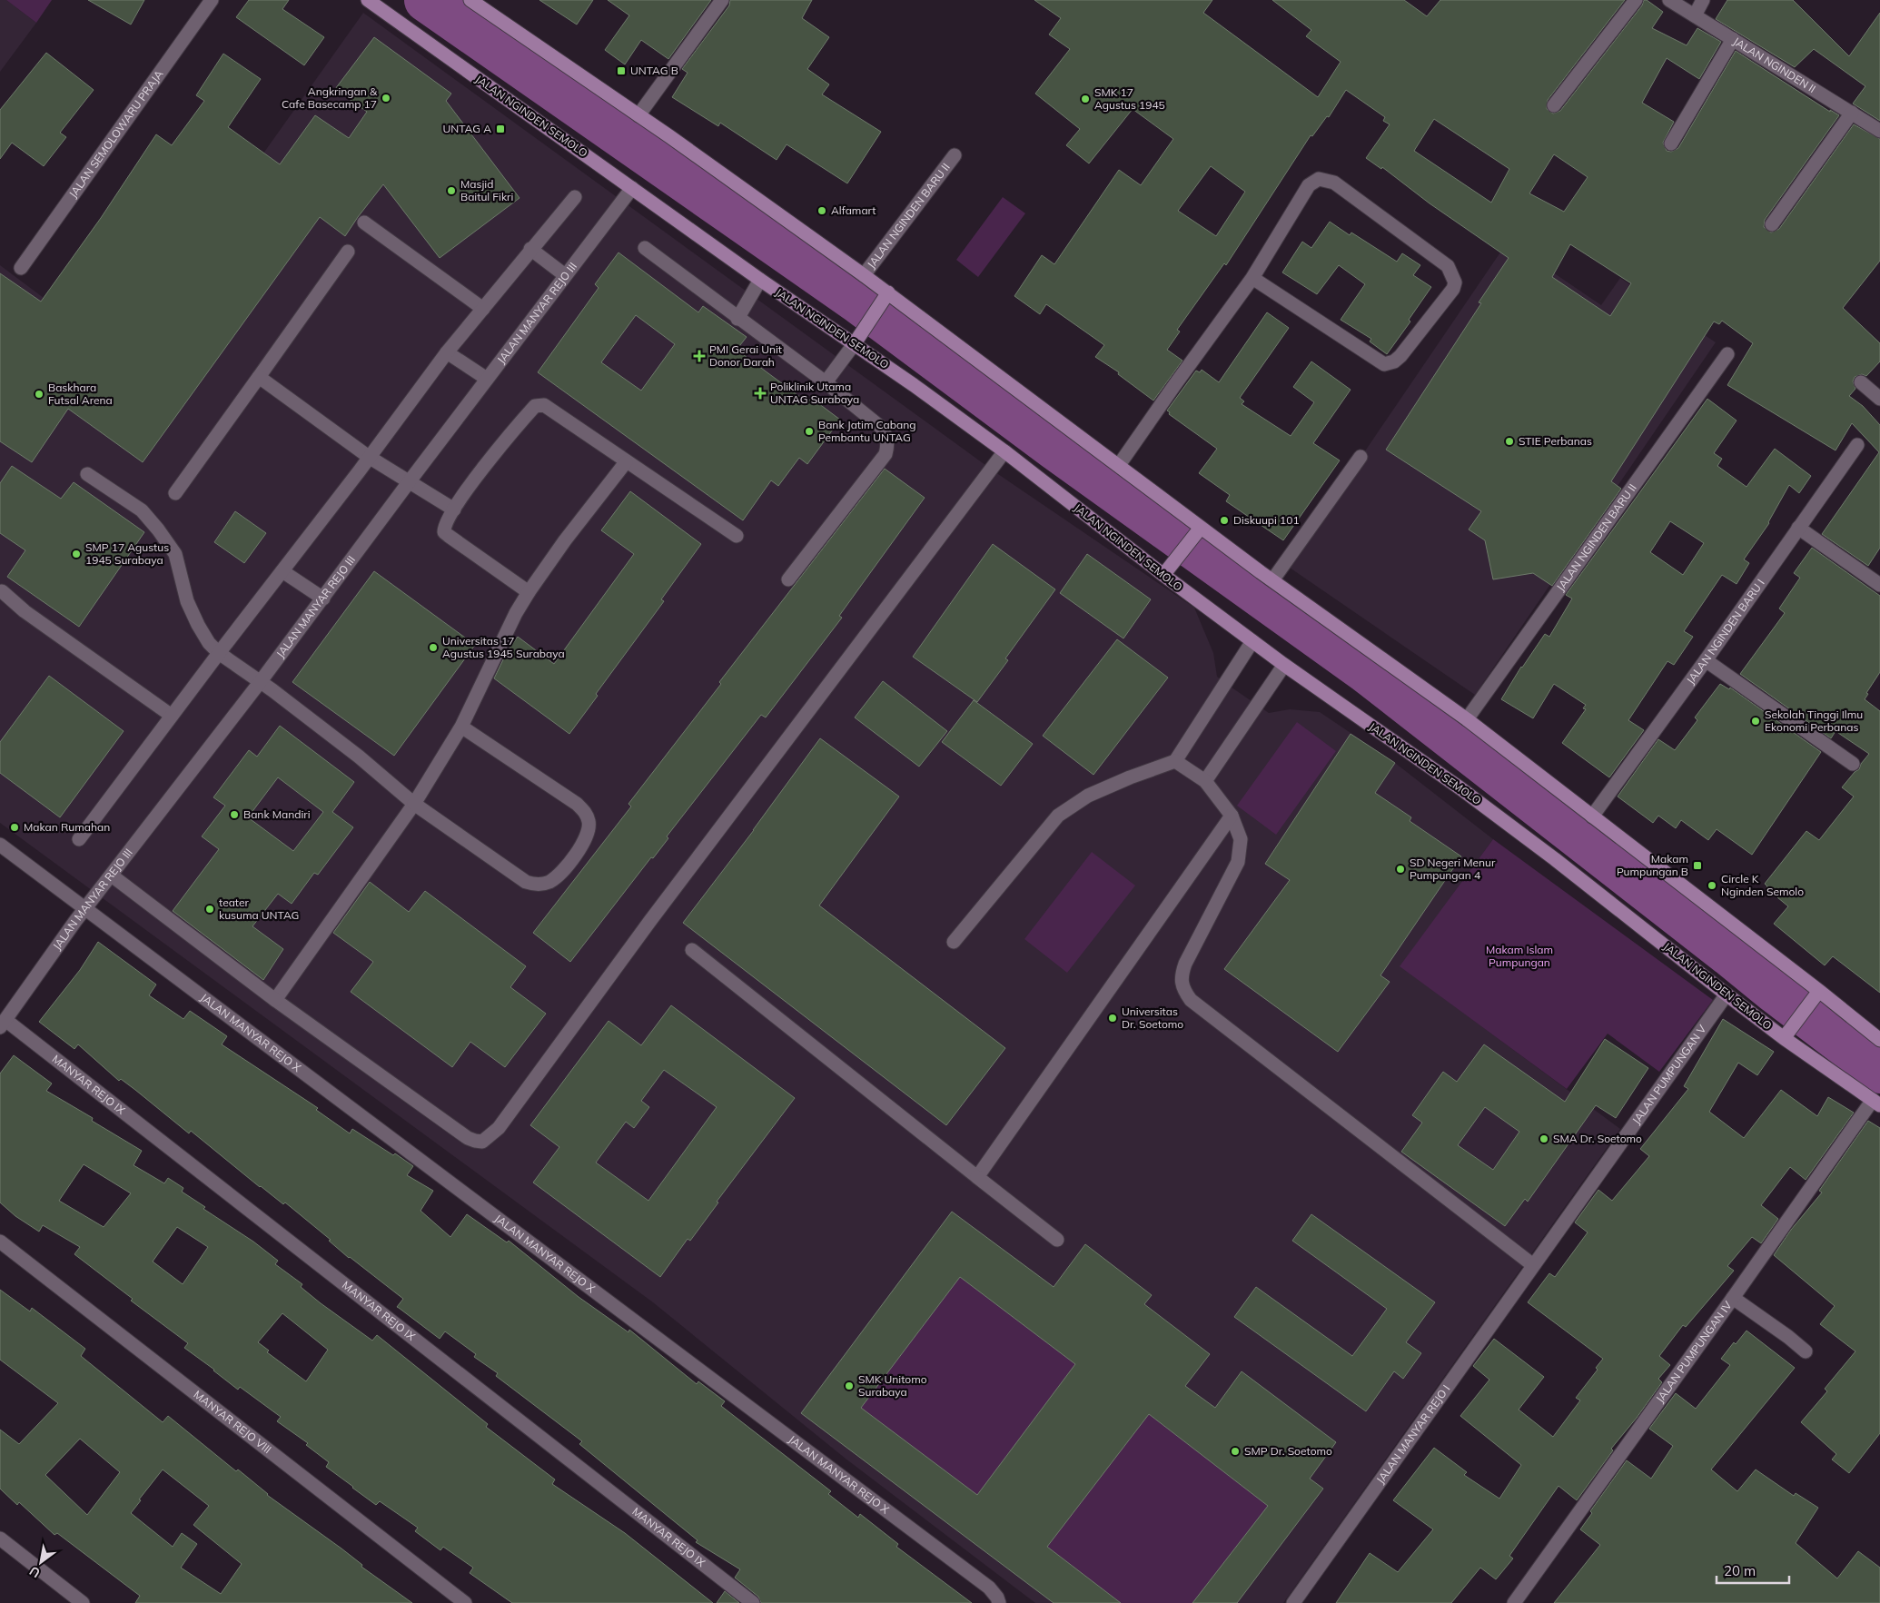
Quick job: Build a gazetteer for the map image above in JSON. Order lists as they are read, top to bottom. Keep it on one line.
{"streets":{"main road":["JALAN NGINDEN SEMOLO"],"street":["JALAN NGINDEN II","JALAN SEMOLOWARU PRAJA","JALAN NGINDEN BARU II","JALAN MANYAR REJO III","JALAN NGINDEN BARU I","JALAN MANYAR REJO X","JALAN PUMPUNGAN V","MANYAR REJO IX","JALAN PUMPUNGAN IV","MANYAR REJO VIII","JALAN MANYAR REJO I"]},"crossings":[["JALAN NGINDEN SEMOLO","JALAN MANYAR REJO III"],["JALAN NGINDEN SEMOLO","JALAN PUMPUNGAN V"],["JALAN NGINDEN SEMOLO","JALAN PUMPUNGAN IV"],["JALAN MANYAR REJO III","JALAN MANYAR REJO X"],["JALAN MANYAR REJO III","MANYAR REJO IX"],["JALAN PUMPUNGAN V","JALAN MANYAR REJO I"]],"parks":["Makam Islam Pumpungan"],"places":{"transit":["UNTAG B","UNTAG A","Makam Pumpungan B"],"other":["Angkringan & Cafe Basecamp 17","SMK 17 Agustus 1945","Masjid Baitul Fikri","Alfamart","Baskhara Futsal Arena","Bank Jatim Cabang Pembantu UNTAG","STIE Perbanas","Diskuupi 101","SMP 17 Agustus 1945 Surabaya","Universitas 17 Agustus 1945 Surabaya","Sekolah Tinggi Ilmu Ekonomi Perbanas","Bank Mandiri","Makan Rumahan","SD Negeri Menur Pumpungan 4","Circle K Nginden Semolo","teater kusuma UNTAG","Universitas Dr. Soetomo","SMA Dr. Soetomo","SMK Unitomo Surabaya","SMP Dr. Soetomo"],"health":["PMI Gerai Unit Donor Darah","Poliklinik Utama UNTAG Surabaya"]},"scale_bar":"20 m","north":"bottom left"}
